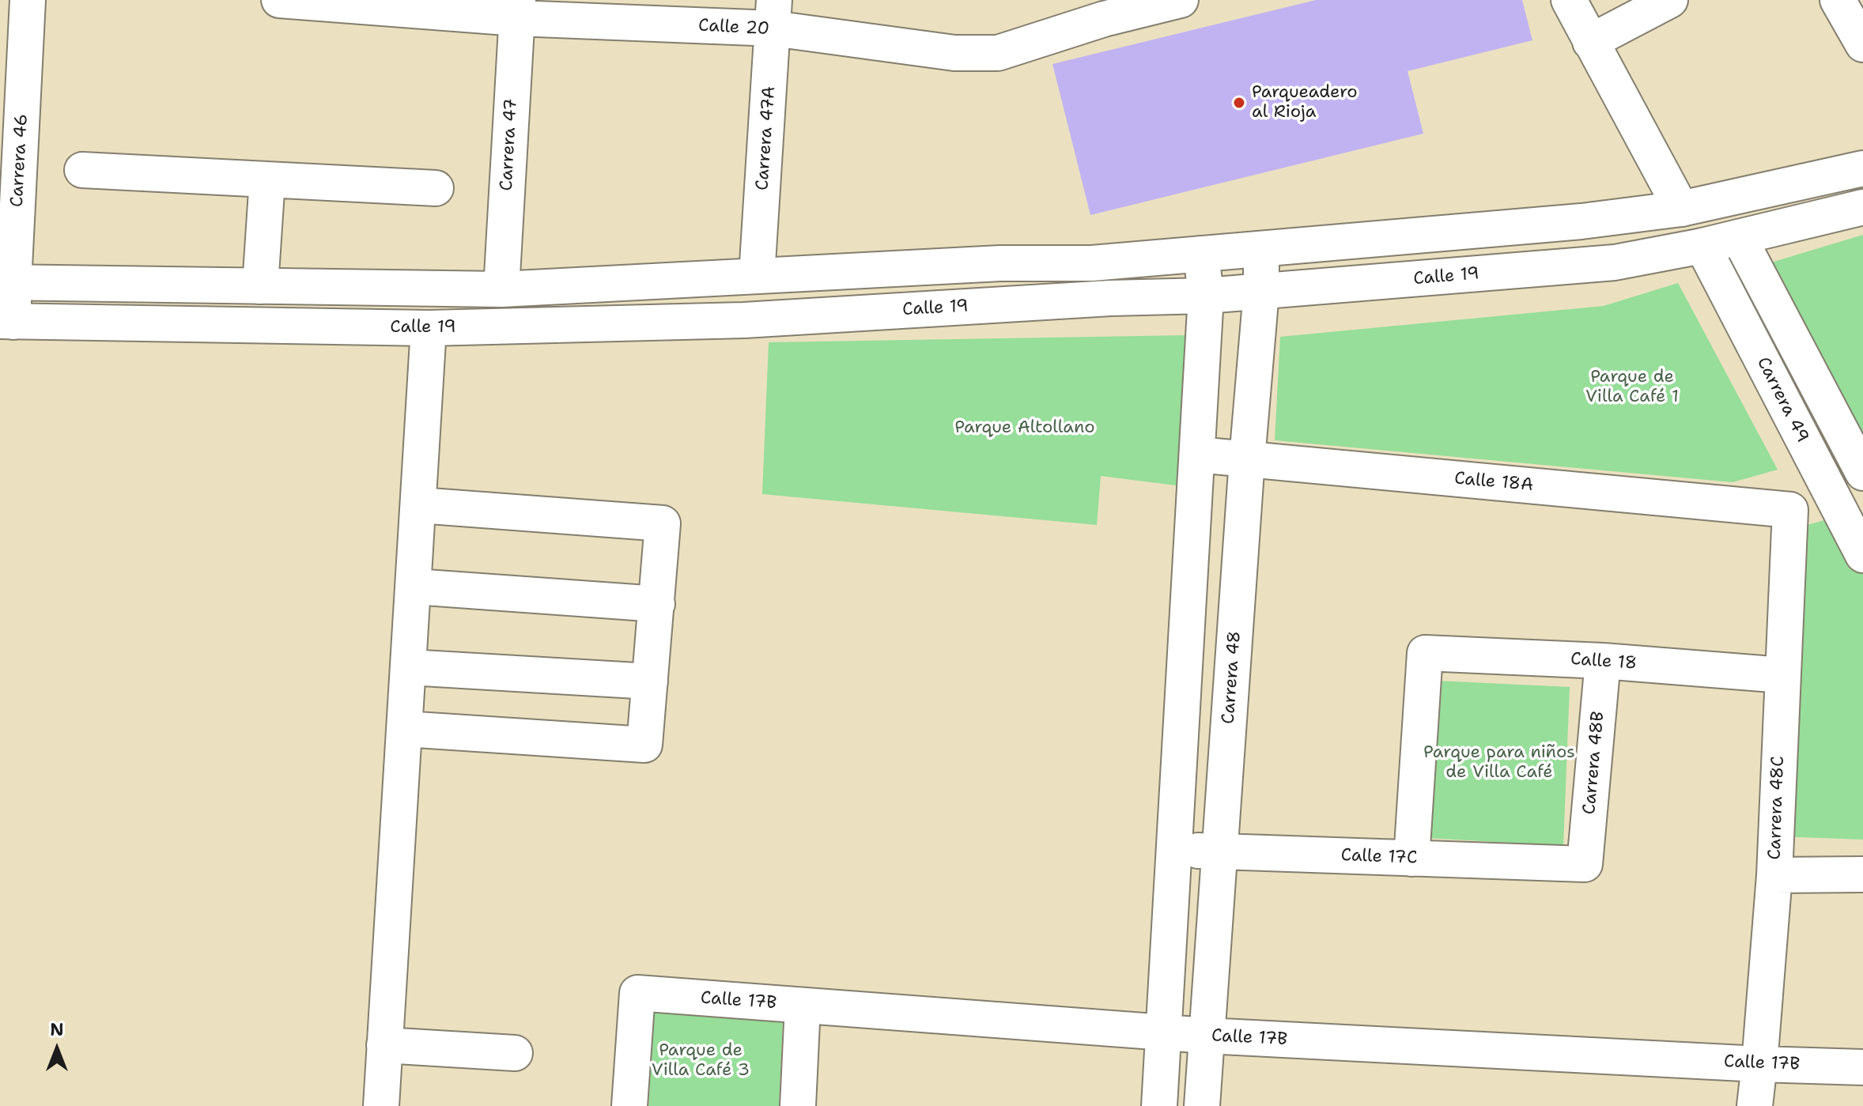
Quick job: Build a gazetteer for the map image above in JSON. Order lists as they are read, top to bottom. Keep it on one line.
{"streets":{"street":["Calle 20","Carrera 47A","Carrera 47","Carrera 46","Calle 19","Carrera 49","Calle 18A","Calle 18","Carrera 48","Carrera 48B","Carrera 48C","Calle 17C","Calle 17B"]},"crossings":[["Calle 20","Carrera 47A"],["Calle 20","Carrera 47"],["Carrera 46","Calle 19"],["Calle 19","Carrera 49"],["Calle 19","Carrera 48"],["Calle 18A","Carrera 48"],["Calle 18A","Carrera 48C"],["Calle 18","Carrera 48B"],["Calle 18","Carrera 48C"],["Calle 18","Calle 17C"],["Carrera 48","Calle 17C"],["Carrera 48","Calle 17B"],["Carrera 48B","Calle 17C"],["Carrera 48C","Calle 17B"]],"parks":["Parque de Villa Café 1","Parque Altollano","Parque para niños de Villa Café","Parque de Villa Café 3"],"places":["Parqueadero al Rioja"],"north":"top"}
